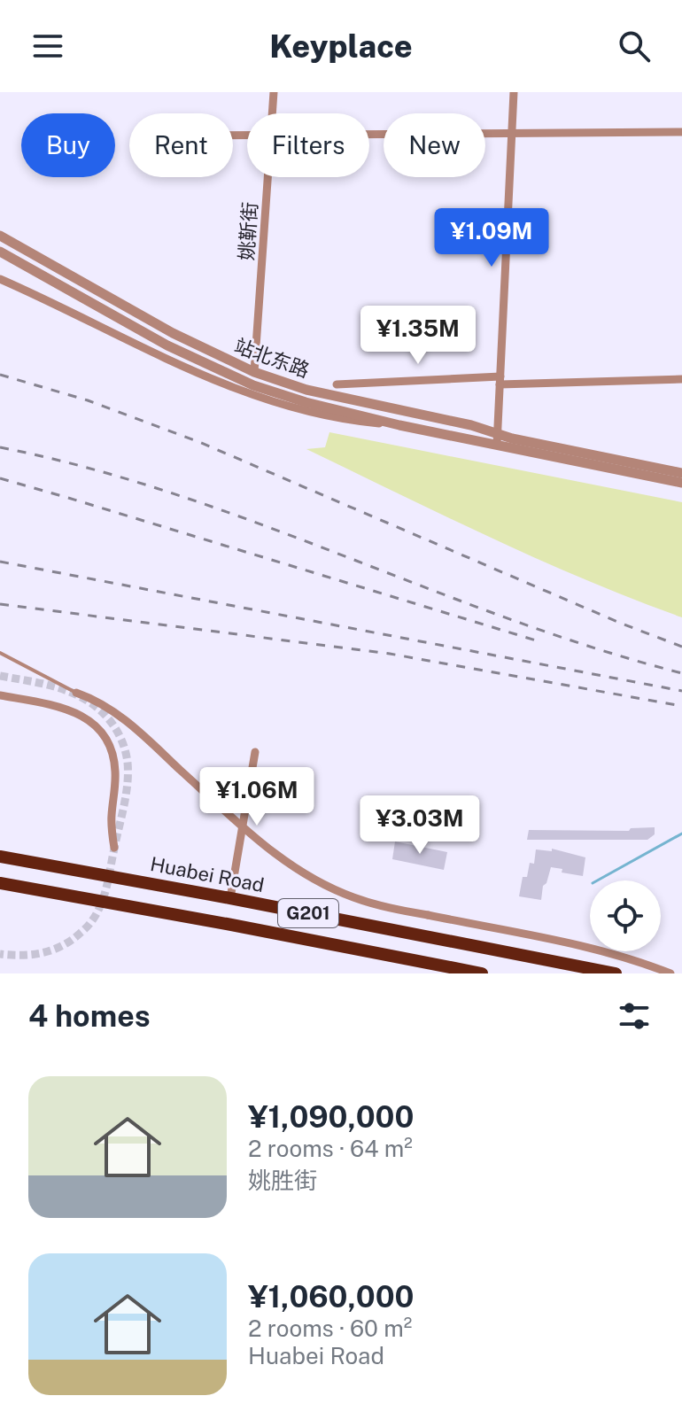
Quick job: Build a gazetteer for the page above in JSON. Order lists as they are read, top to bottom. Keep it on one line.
{"streets":{"highway":["Huabei Road","G201"],"street":["姚靳街","站北东路"]},"crossings":[["姚靳街","站北东路"]],"page":{"header":"Keyplace","chip":["Buy","Rent","Filters","New"],"price":["¥1.09M","¥1.35M","¥1.06M","¥3.03M"],"heading":"4 homes","list":[{"name":"¥1,090,000","note":"2 rooms · 64 m² · 姚胜街"},{"name":"¥1,060,000","note":"2 rooms · 60 m² · Huabei Road"}]}}
